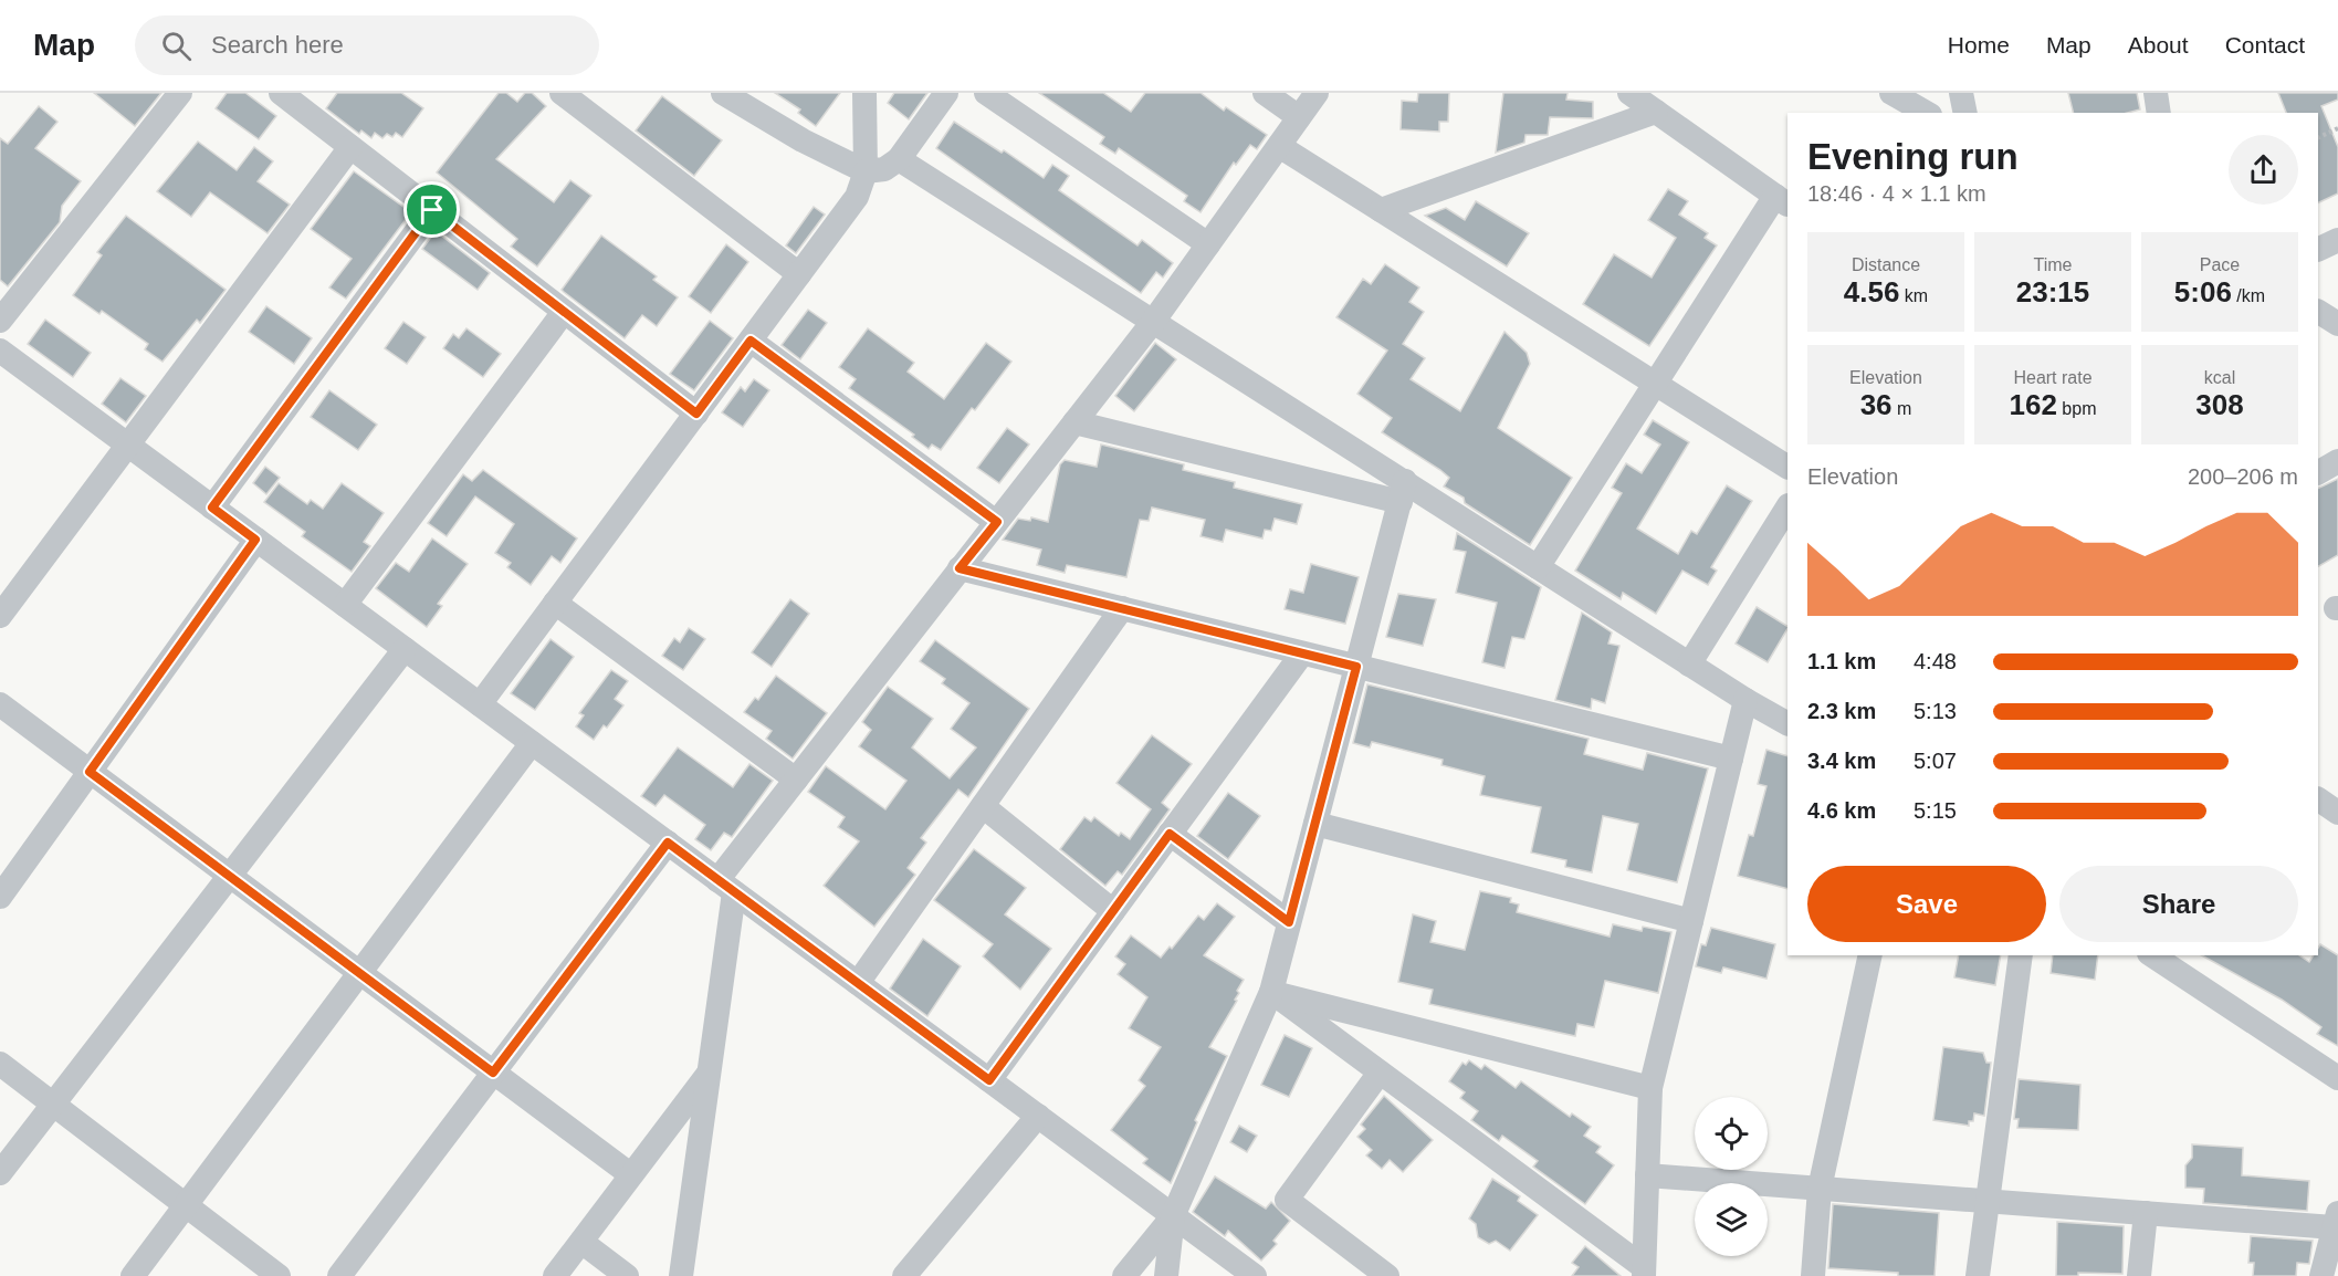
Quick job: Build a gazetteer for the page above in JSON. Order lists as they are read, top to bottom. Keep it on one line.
{"page":{"header":"Map","search":"Search here","nav":["Home","Map","About","Contact"],"heading":["Evening run","18:46 · 4 × 1.1 km"],"stats":[["Distance","4.56 km"],["Time","23:15"],["Pace","5:06 /km"],["Elevation","36 m"],["Heart rate","162 bpm"],["kcal","308"]],"chart":["Elevation","200–206 m"],"list":[{"name":"1.1 km","note":"4:48"},{"name":"2.3 km","note":"5:13"},{"name":"3.4 km","note":"5:07"},{"name":"4.6 km","note":"5:15"}],"buttons":["Save","Share"]}}
